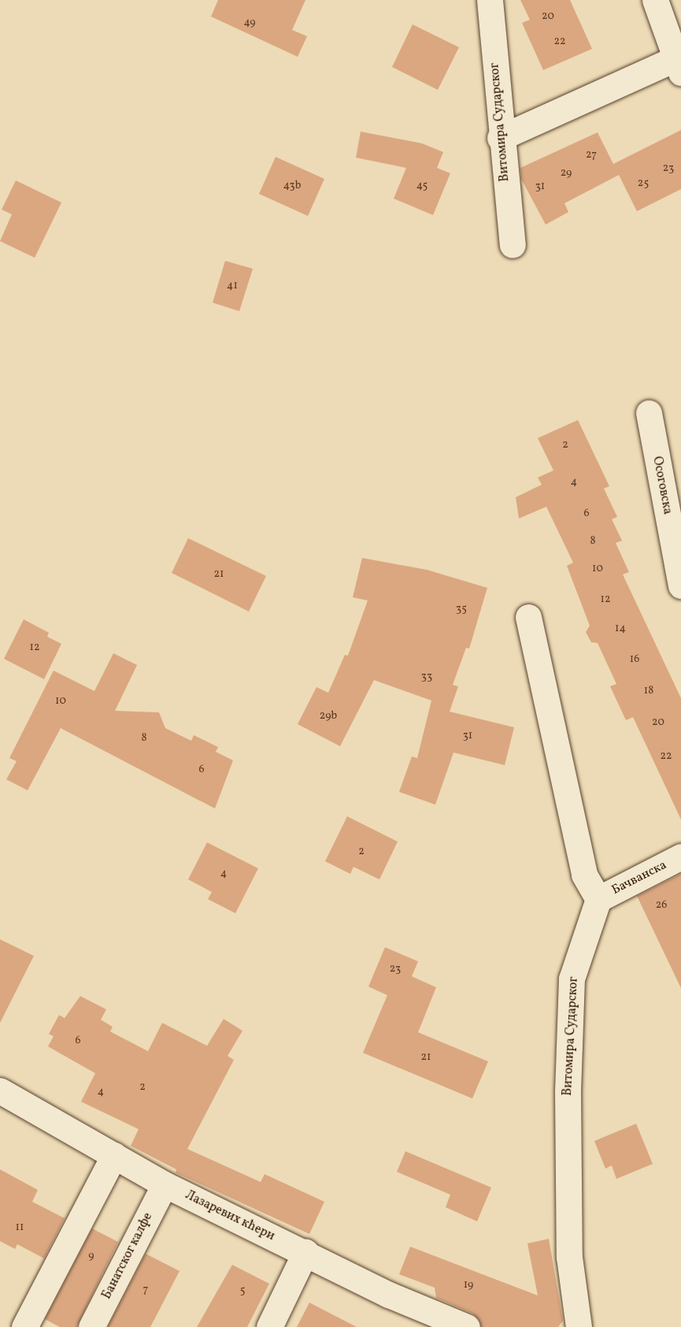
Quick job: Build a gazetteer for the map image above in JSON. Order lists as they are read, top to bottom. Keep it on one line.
{"streets":{"street":["Витомира Сударског","Осоговска","Бачванска","Лазаревих кћери","Банатског калфе"]},"crossings":[["Витомира Сударског","Бачванска"],["Лазаревих кћери","Банатског калфе"]],"house_numbers":["20","49","22","27","23","29","25","43b","45","31","41","2","4","6","8","10","21","12","35","14","12","16","33","18","10","29b","20","31","8","22","6","2","4","26","23","6","21","2","4","11","9","19","7","5"]}
